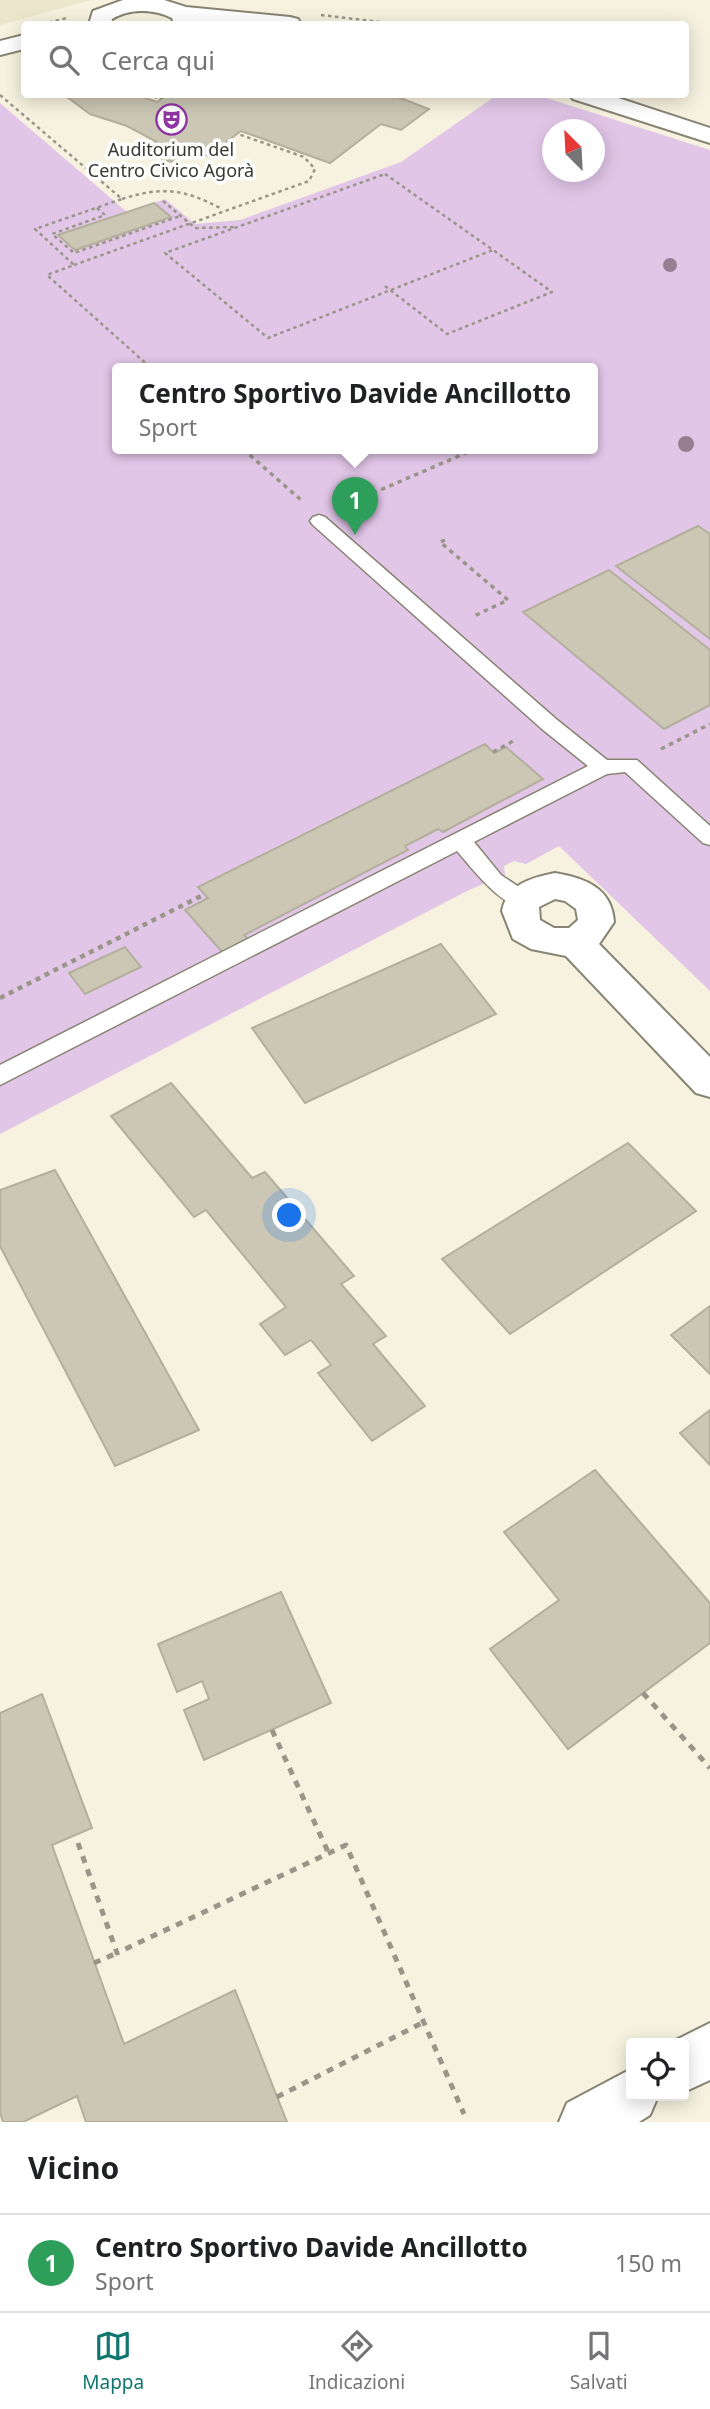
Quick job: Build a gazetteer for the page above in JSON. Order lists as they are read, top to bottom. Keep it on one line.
{"places":{"theatre":["Auditorium del Centro Civico Agorà"]},"north":"top left","page":{"search":"Cerca qui","popup":["Centro Sportivo Davide Ancillotto","Sport"],"pins":"1","heading":"Vicino","list":[{"mark":"1","name":"Centro Sportivo Davide Ancillotto","note":"Sport","value":"150 m"}],"nav":["Mappa","Indicazioni","Salvati"]}}
